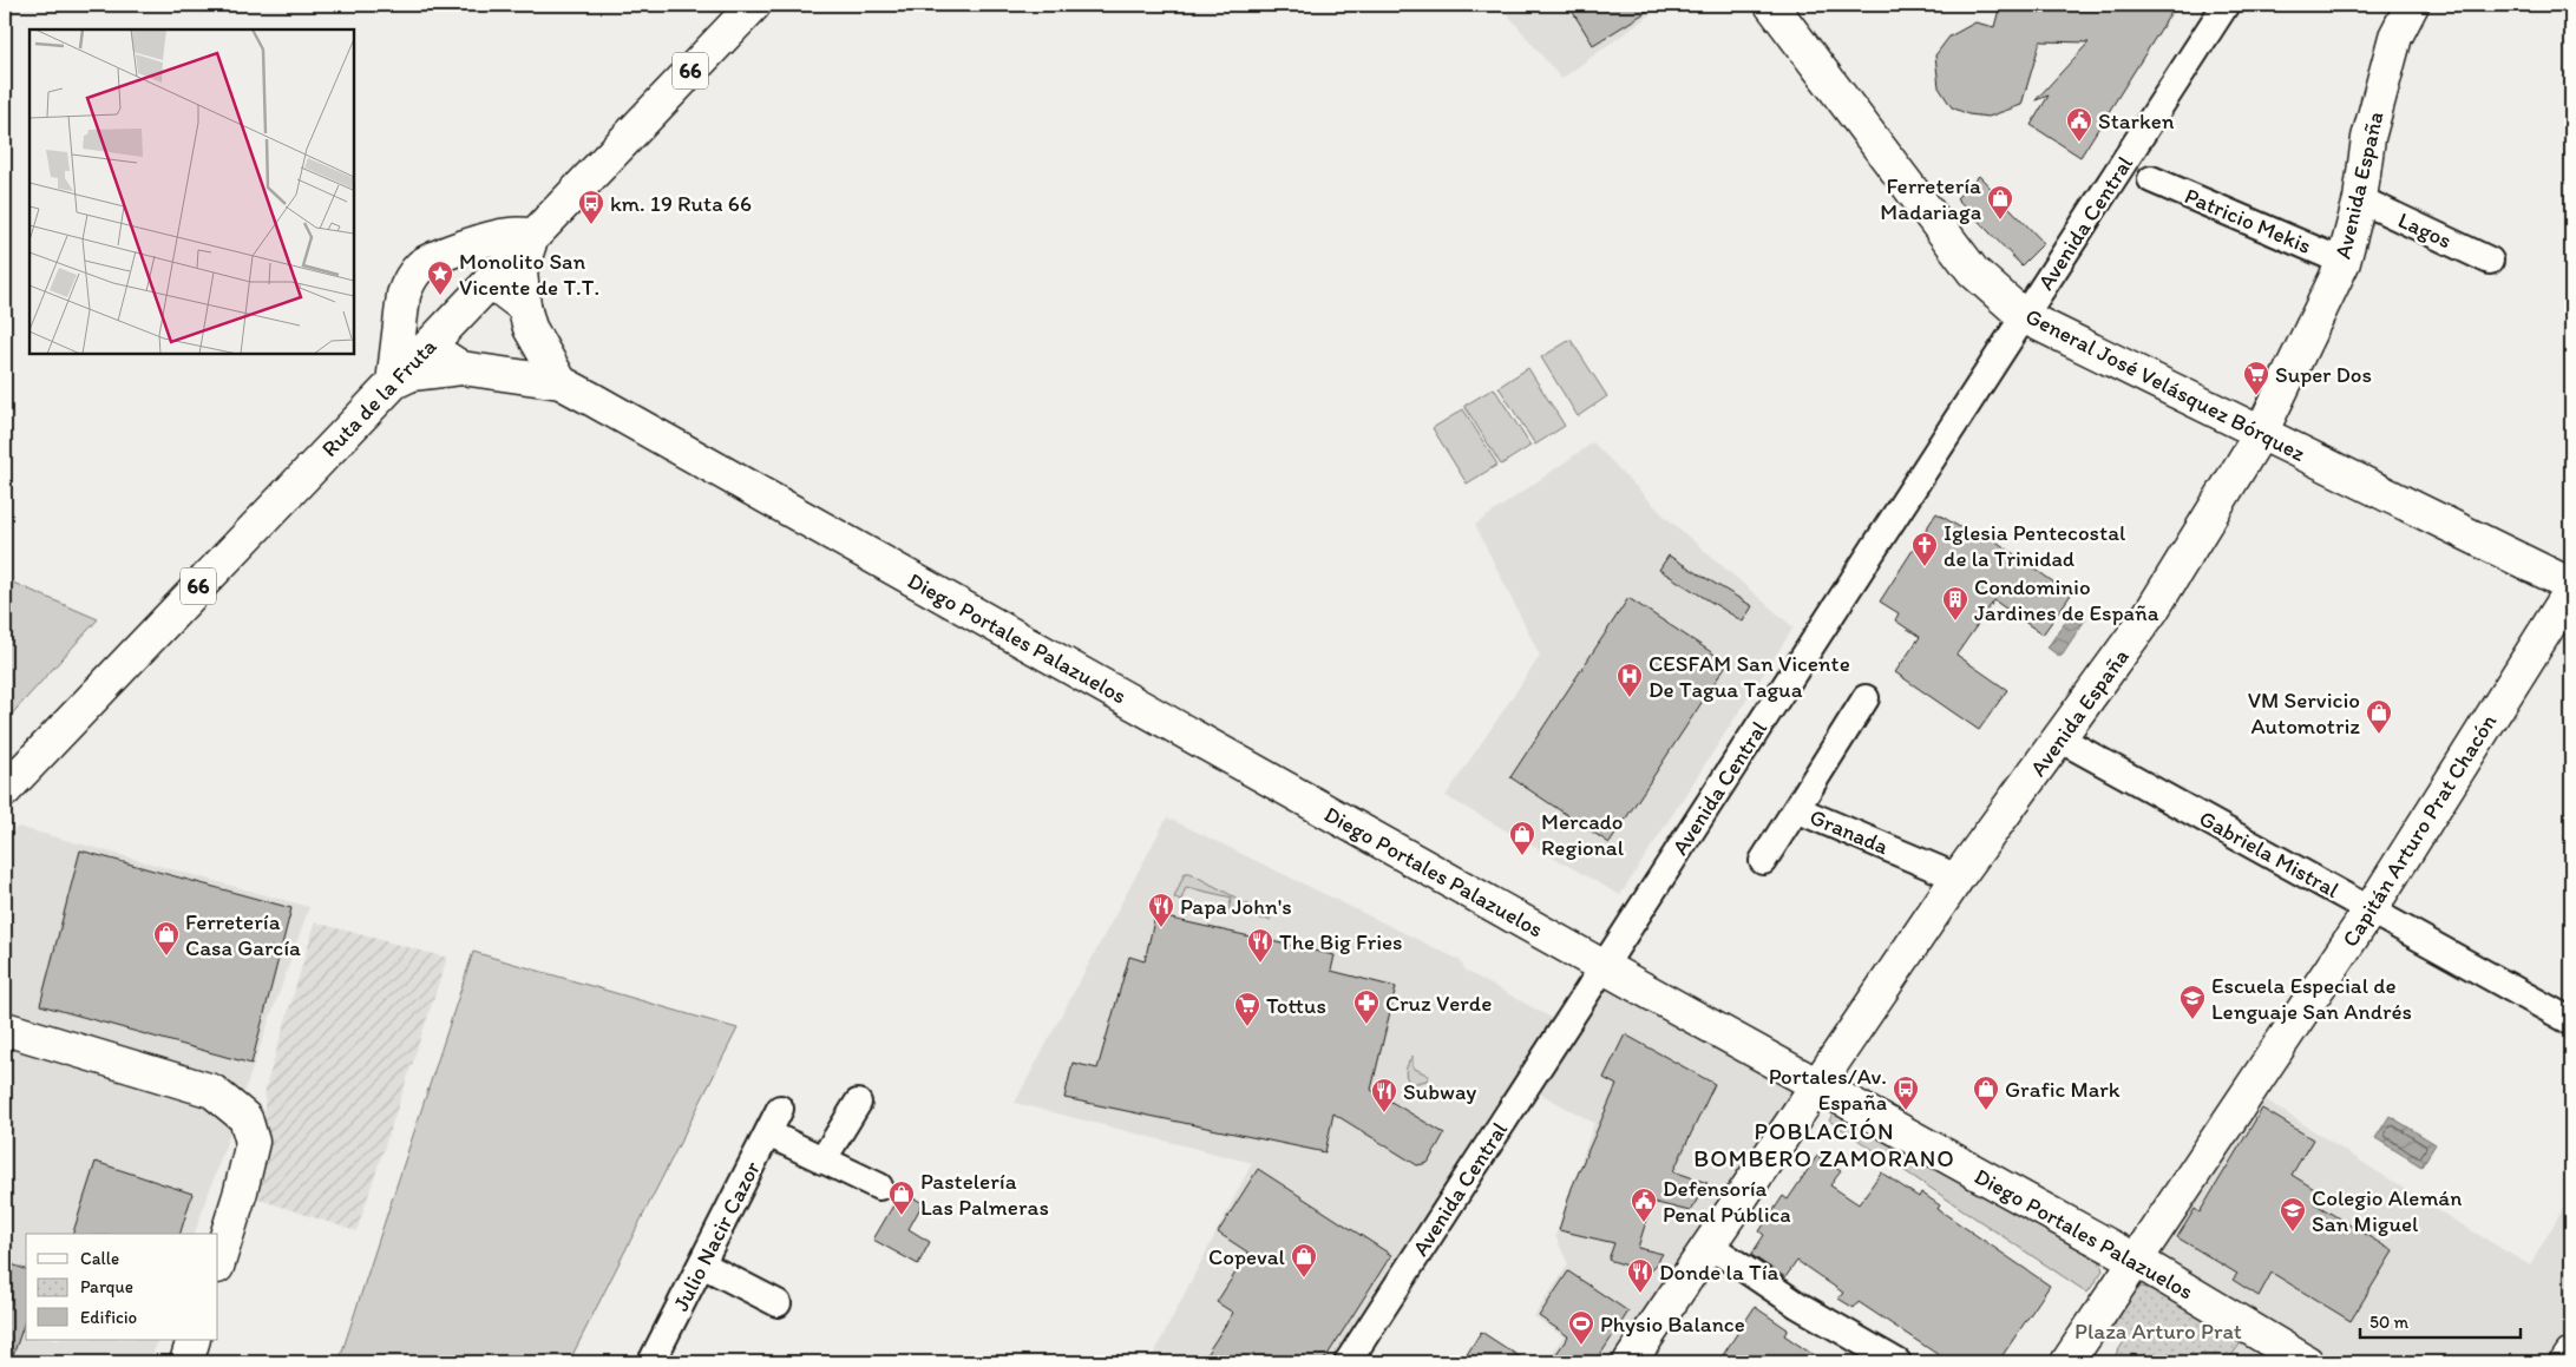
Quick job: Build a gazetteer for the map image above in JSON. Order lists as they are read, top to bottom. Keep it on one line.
{"streets":{"main road":["66","Avenida España","General José Velásquez Bórquez","Ruta de la Fruta","Diego Portales Palazuelos","Capitán Arturo Prat Chacón"],"street":["Patricio Mekis","Avenida Central","Lagos","Granada","Gabriela Mistral","Julio Nacir Cazor"]},"crossings":[["Avenida España","Patricio Mekis"],["Avenida España","Lagos"],["Avenida España","General José Velásquez Bórquez"],["Avenida España","Diego Portales Palazuelos"],["Avenida España","Granada"],["Avenida España","Gabriela Mistral"],["Avenida Central","General José Velásquez Bórquez"],["Avenida Central","Diego Portales Palazuelos"],["General José Velásquez Bórquez","Capitán Arturo Prat Chacón"],["Diego Portales Palazuelos","Capitán Arturo Prat Chacón"],["Capitán Arturo Prat Chacón","Gabriela Mistral"]],"districts":["POBLACIÓN BOMBERO ZAMORANO"],"parks":["Plaza Arturo Prat"],"places":{"public building":["Starken","Defensoría Penal Pública"],"shop":["Ferretería Madariaga","VM Servicio Automotriz","Mercado Regional","Ferretería Casa García","Grafic Mark","Pastelería Las Palmeras","Copeval"],"bus stop":["km. 19 Ruta 66","Portales/Av. España"],"place":["Monolito San Vicente de T.T."],"supermarket":["Super Dos","Tottus"],"church":["Iglesia Pentecostal de la Trinidad"],"building":["Condominio Jardines de España"],"hospital":["CESFAM San Vicente De Tagua Tagua"],"restaurant":["Papa John's","The Big Fries","Subway","Donde la Tía"],"school or university":["Escuela Especial de Lenguaje San Andrés","Colegio Alemán San Miguel"],"pharmacy":["Cruz Verde"],"sports":["Physio Balance"]},"legend":["Calle","Parque","Edificio"],"scale_bar":"50 m"}
